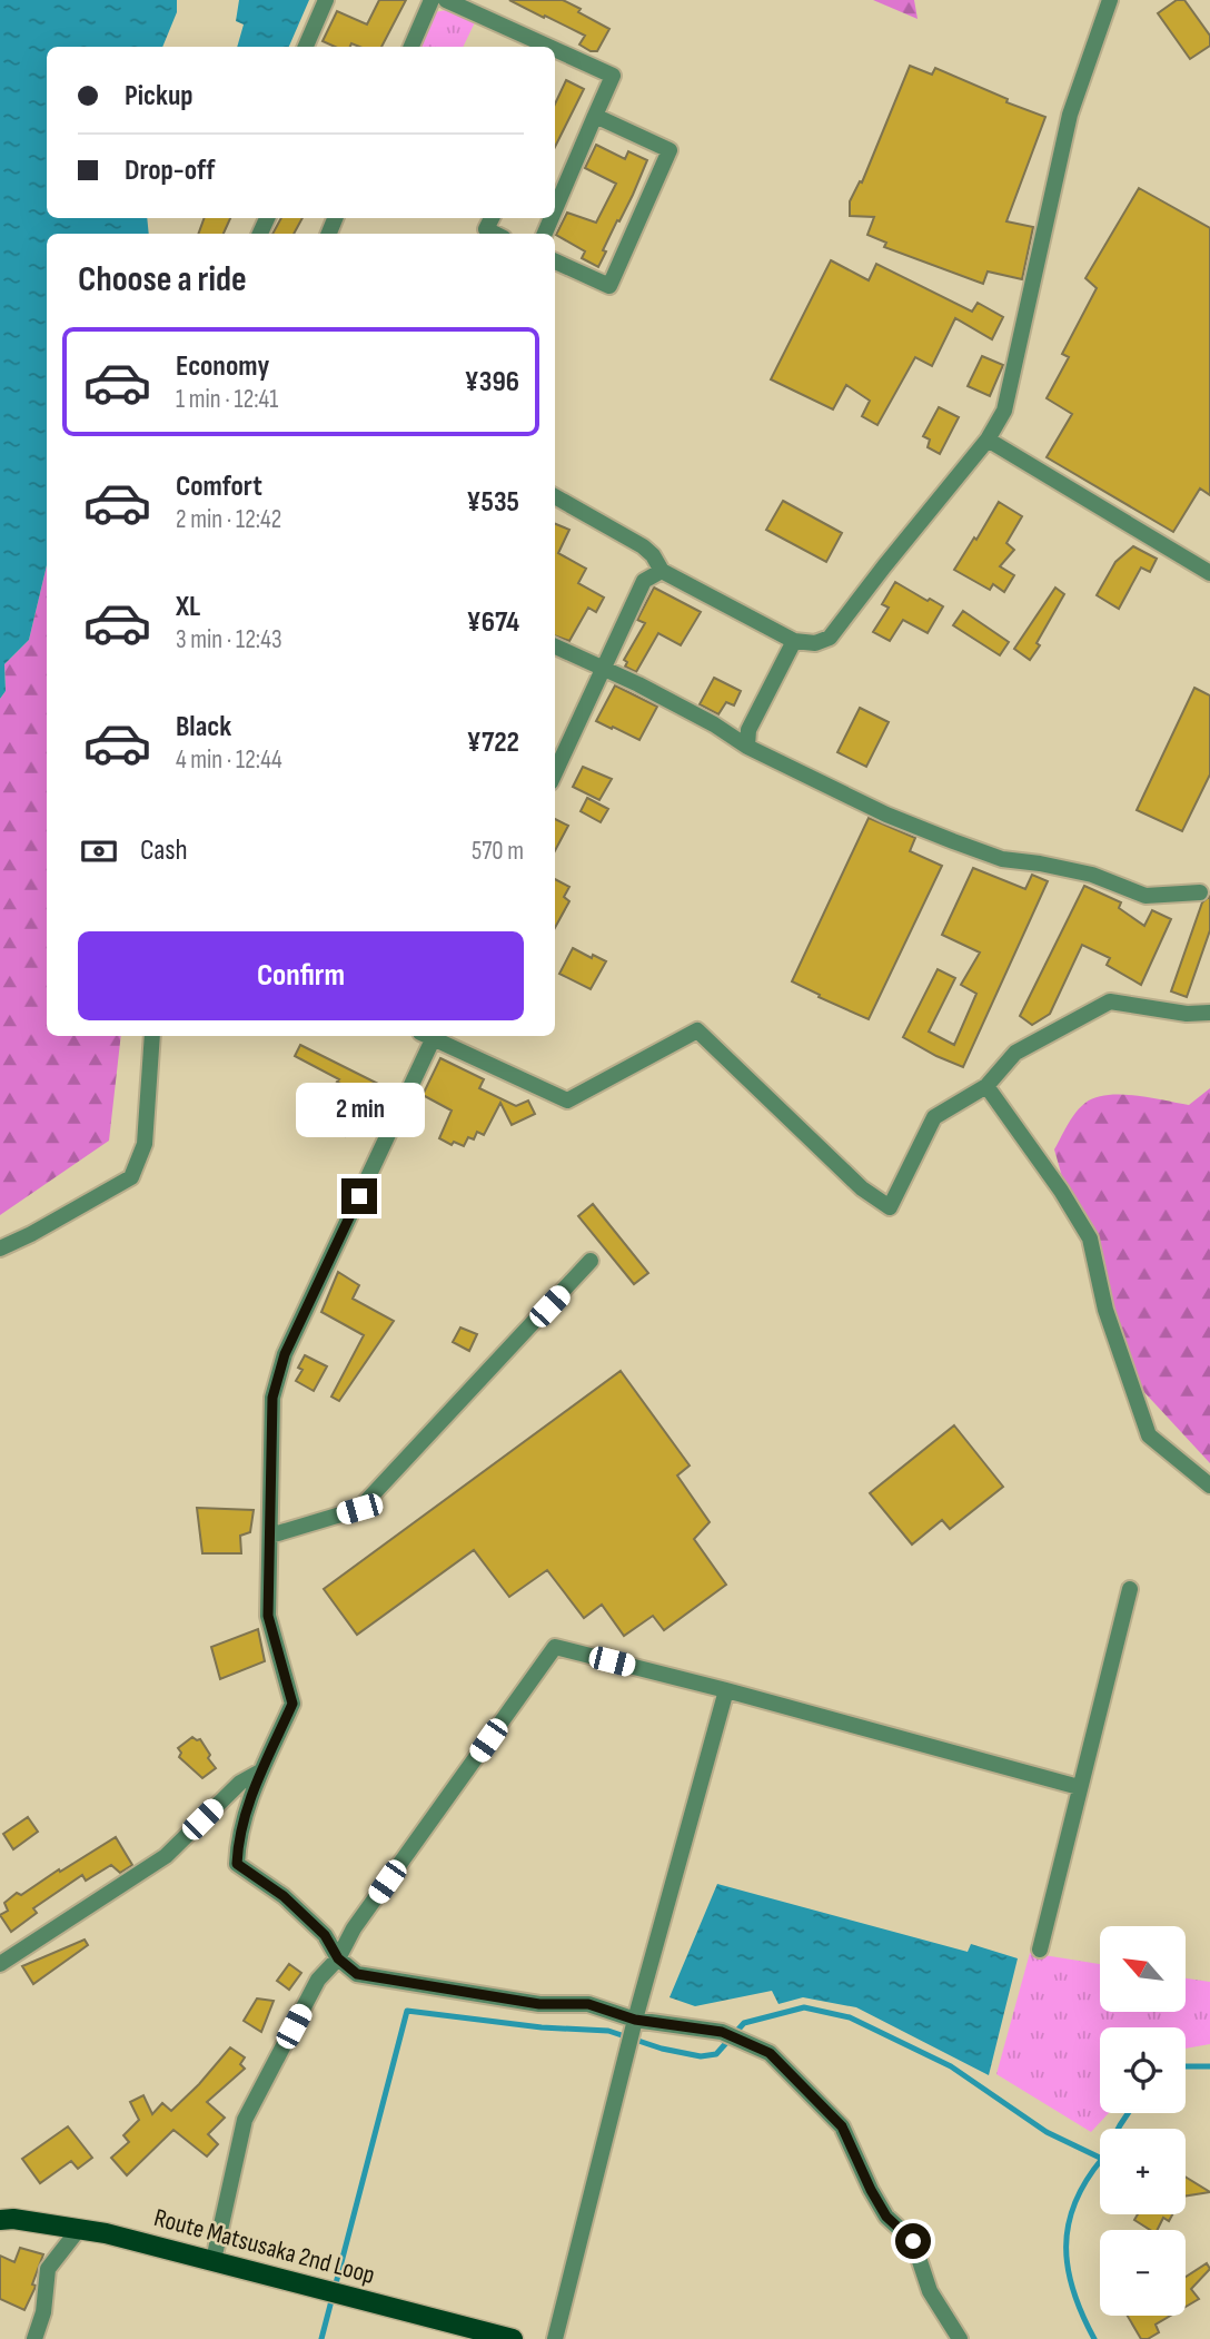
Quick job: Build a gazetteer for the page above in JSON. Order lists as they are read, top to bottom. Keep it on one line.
{"streets":{"main road":["Route Matsusaka 2nd Loop"]},"north":"top left","page":{"banner":["Pickup","Drop-off"],"heading":"Choose a ride","list":[{"name":"Economy","note":"1 min · 12:41","value":"¥396"},{"name":"Comfort","note":"2 min · 12:42","value":"¥535"},{"name":"XL","note":"3 min · 12:43","value":"¥674"},{"name":"Black","note":"4 min · 12:44","value":"¥722"}],"pay":["Cash","570 m"],"buttons":"Confirm","bubble":"2 min","map_buttons":["+","−"]}}
